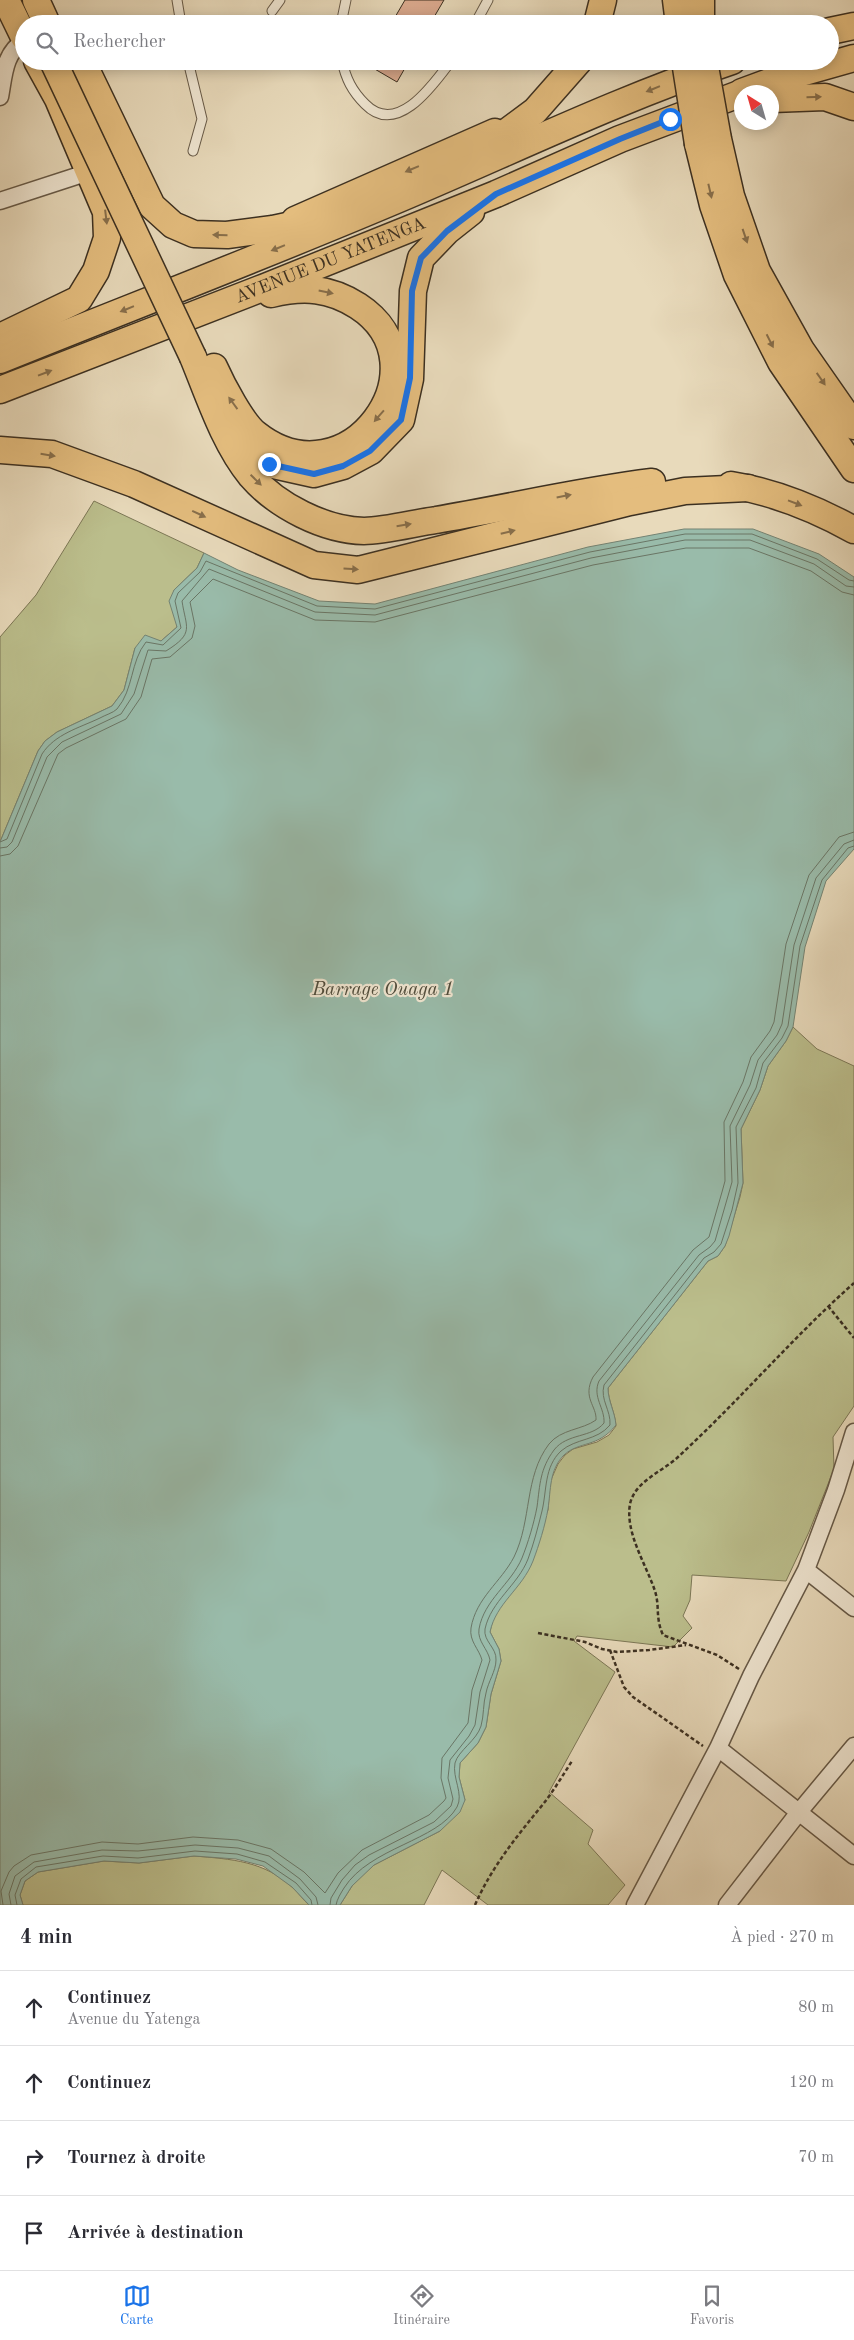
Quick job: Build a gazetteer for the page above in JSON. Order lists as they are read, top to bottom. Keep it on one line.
{"streets":{"main road":["AVENUE DU YATENGA"]},"water":["Barrage Ouaga 1"],"north":"top left","page":{"search":"Rechercher","heading":["4 min","À pied · 270 m"],"list":[["Continuez","Avenue du Yatenga","80 m"],["Continuez","120 m"],["Tournez à droite","70 m"],"Arrivée à destination"],"nav":["Carte","Itinéraire","Favoris"]}}
